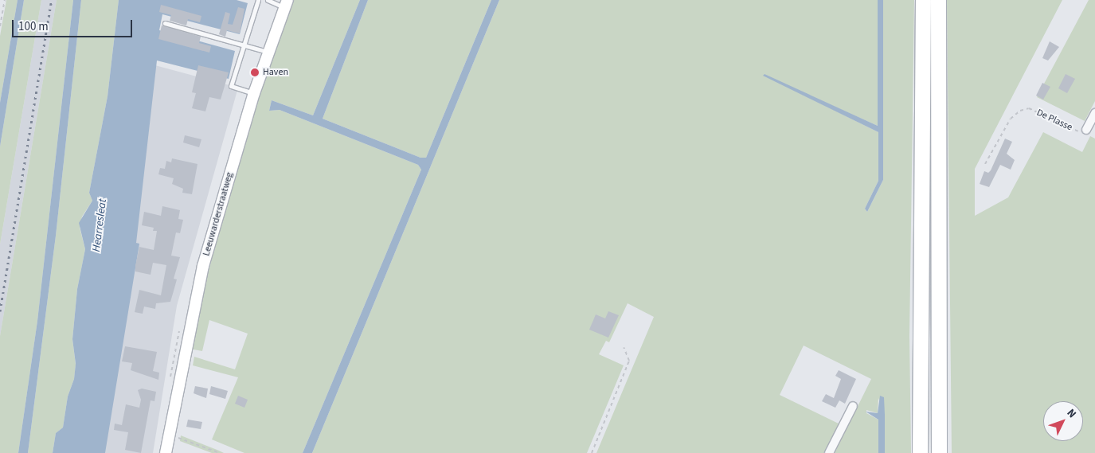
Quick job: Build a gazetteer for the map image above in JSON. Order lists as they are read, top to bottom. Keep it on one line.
{"streets":{"street":["De Plasse","Leeuwarderstraatweg"]},"water":["Hearresleat"],"places":["Haven"],"scale_bar":"100 m","north":"top right"}
